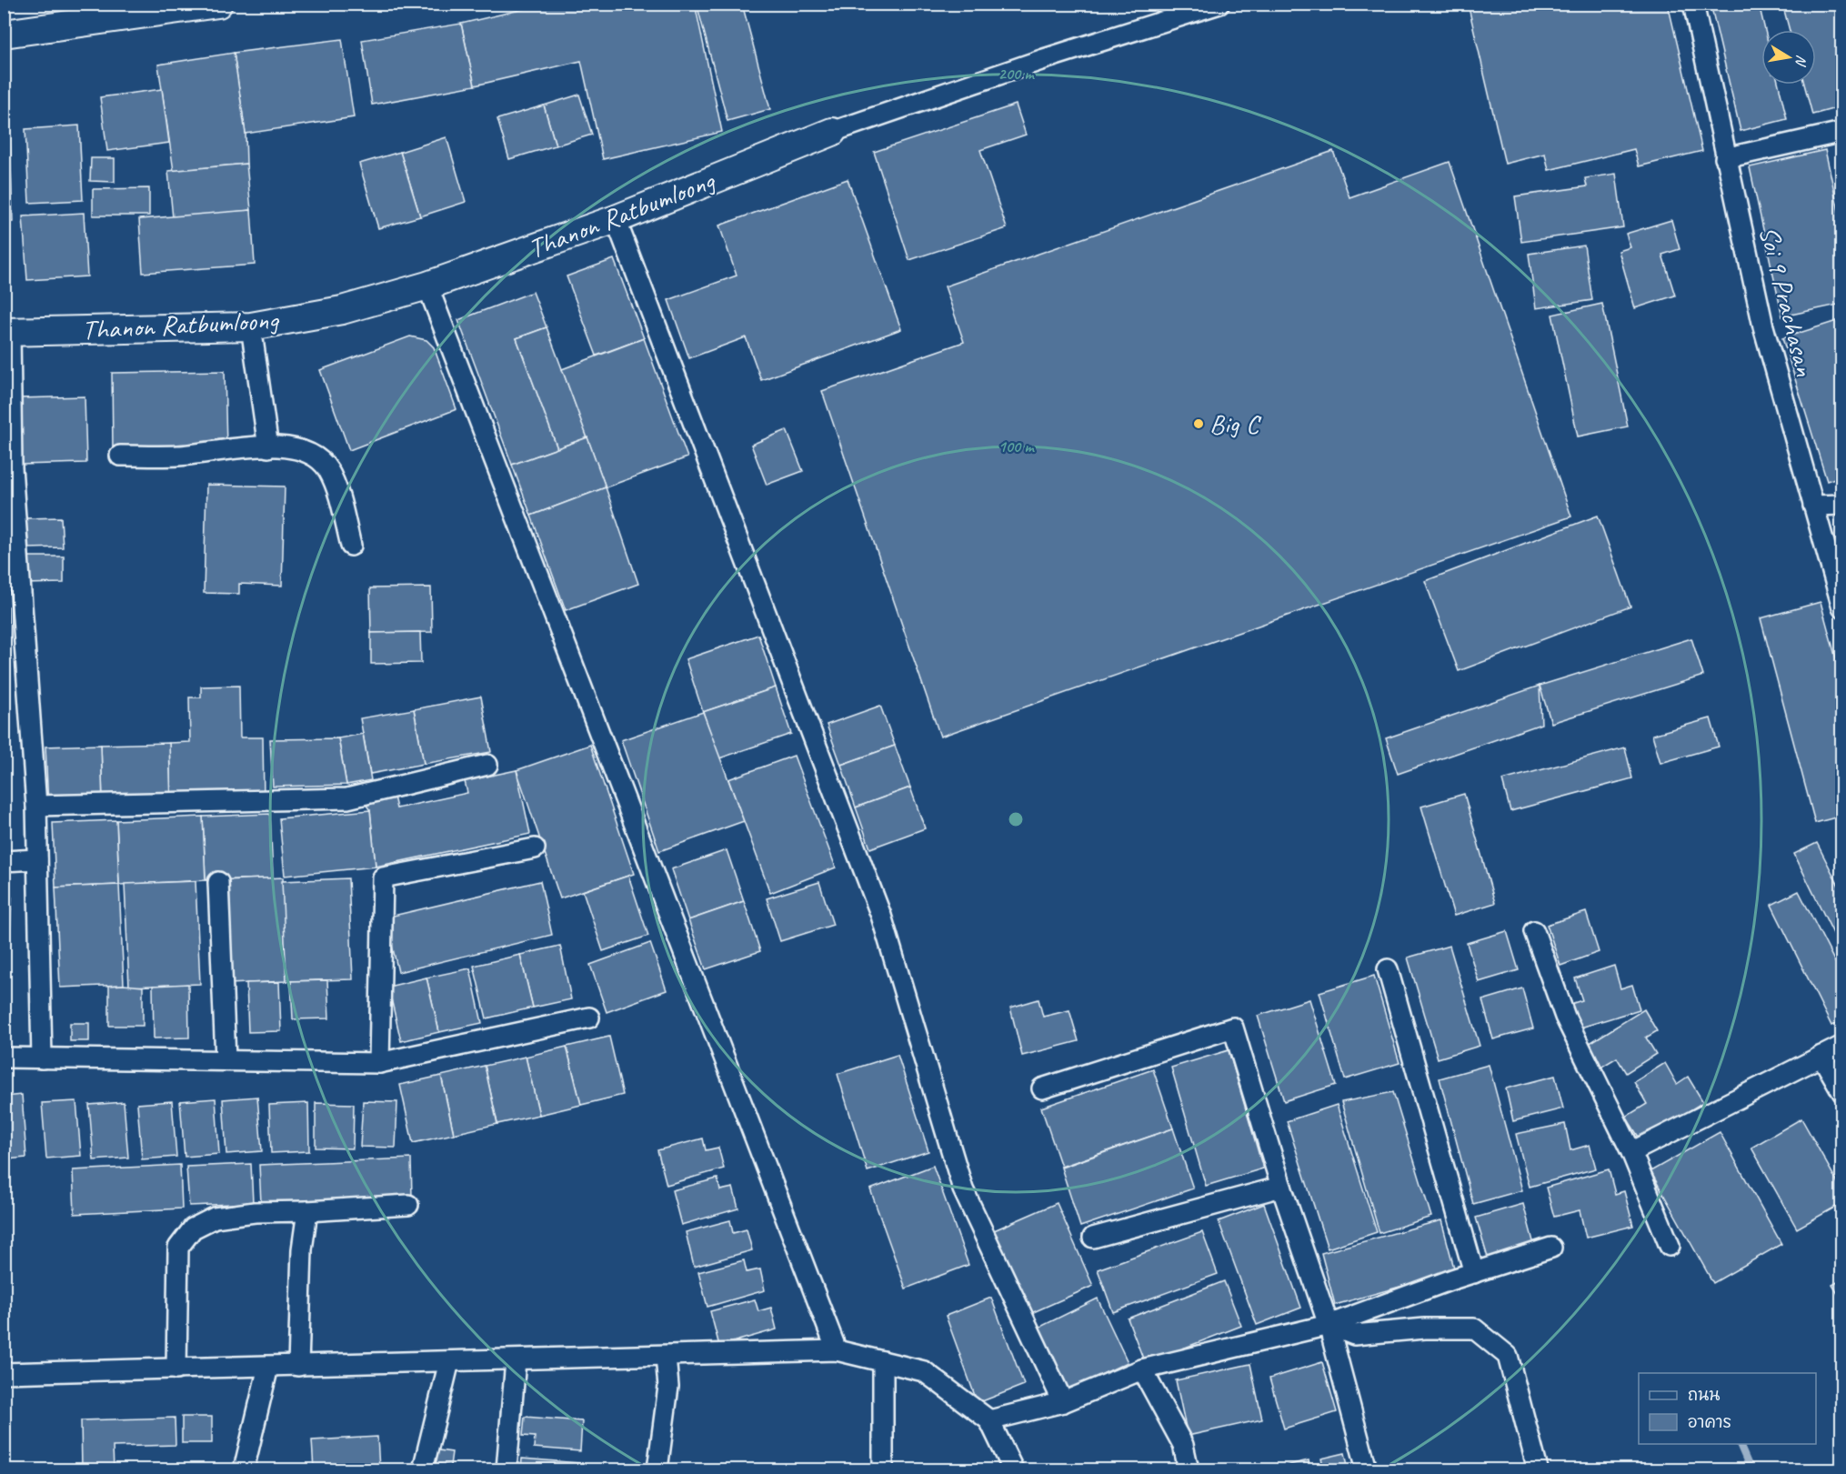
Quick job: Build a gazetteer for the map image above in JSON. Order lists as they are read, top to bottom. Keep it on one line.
{"streets":{"street":["Thanon Ratbumloong","Soi 9 Prachasan"]},"places":["Big C"],"legend":["ถนน","อาคาร"],"north":"right","rings":["200 m","100 m"]}
